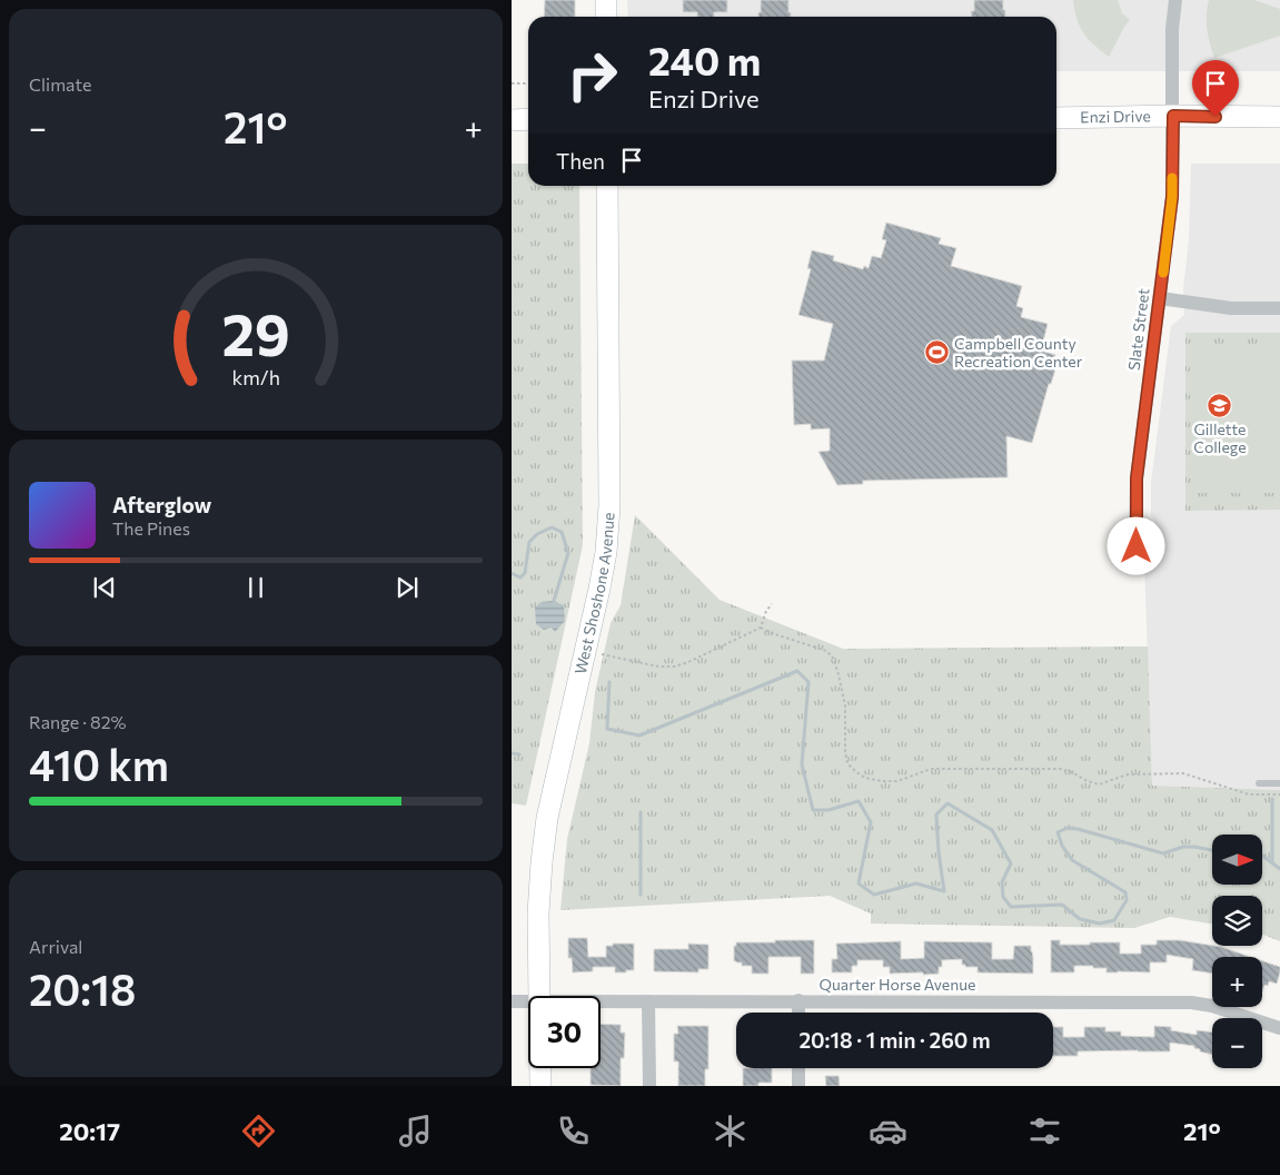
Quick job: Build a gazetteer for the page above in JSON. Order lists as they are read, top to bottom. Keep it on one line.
{"streets":{"street":["Enzi Drive","Slate Street","West Shoshone Avenue","Quarter Horse Avenue"]},"crossings":[["Enzi Drive","Slate Street"]],"places":{"sports":["Campbell County Recreation Center"],"school or university":["Gillette College"]},"north":"right","page":{"tile":["Climate",["Range · 82%","410 km"],["Arrival","20:18"]],"turn":["240 m","Enzi Drive"],"heat":["−","21°","+"],"then":"Then","song":["Afterglow","The Pines"],"map_buttons":["+","−"],"limit":"30","trip":"20:18 · 1 min · 260 m","tabs":["20:17","21°"],"gauge":["29","km/h"]}}
